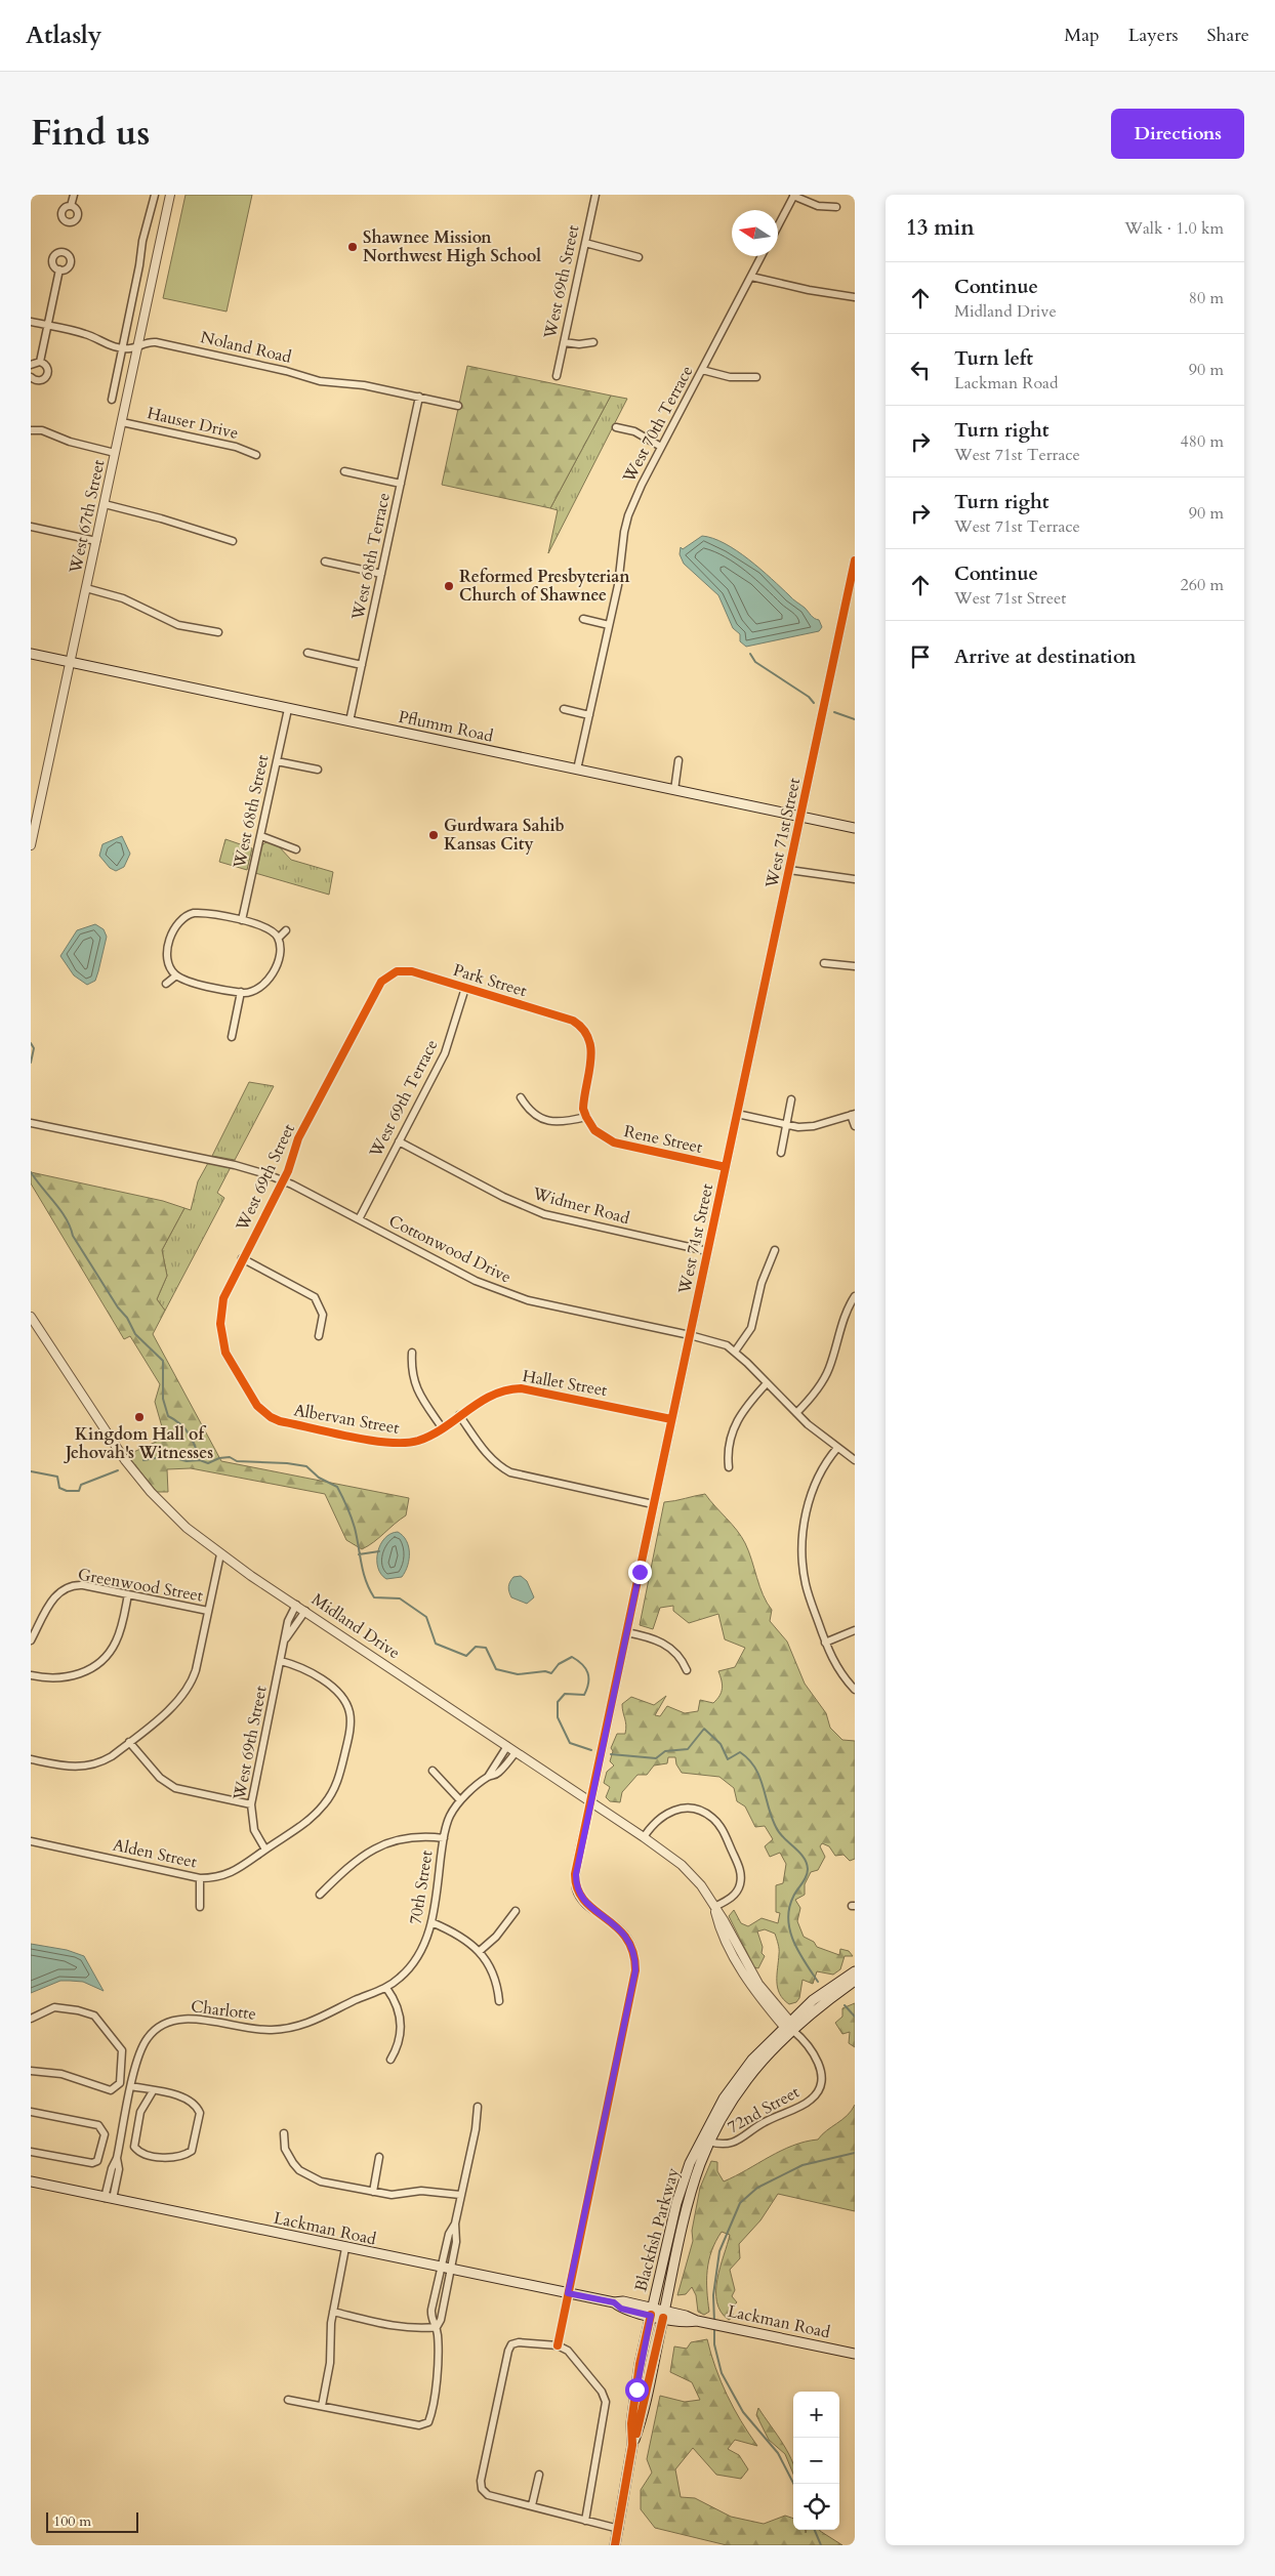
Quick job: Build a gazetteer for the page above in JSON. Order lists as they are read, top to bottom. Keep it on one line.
{"streets":{"main road":["Pflumm Road","Lackman Road","Blackfish Parkway"],"street":["West 69th Street","Noland Road","Hauser Drive","West 70th Terrace","West 67th Street","West 68th Terrace","West 68th Street","West 71st Street","Park Street","West 69th Terrace","Rene Street","Widmer Road","Cottonwood Drive","Hallet Street","Albervan Street","Greenwood Street","Midland Drive","Alden Street","70th Street","Charlotte","72nd Street"]},"crossings":[["West 69th Street","Park Street"],["West 69th Street","Cottonwood Drive"],["West 69th Street","Albervan Street"],["West 69th Street","Midland Drive"],["West 69th Street","Alden Street"],["Noland Road","West 67th Street"],["Noland Road","West 68th Terrace"],["Hauser Drive","West 67th Street"],["West 70th Terrace","Pflumm Road"],["West 67th Street","Pflumm Road"],["West 68th Terrace","Pflumm Road"],["Pflumm Road","West 68th Street"],["Pflumm Road","West 71st Street"],["West 71st Street","Rene Street"],["West 71st Street","Widmer Road"],["West 71st Street","Cottonwood Drive"],["West 71st Street","Hallet Street"],["West 71st Street","Midland Drive"],["Park Street","West 69th Terrace"],["Park Street","Rene Street"],["West 69th Terrace","Widmer Road"],["West 69th Terrace","Cottonwood Drive"],["Hallet Street","Albervan Street"],["Midland Drive","70th Street"],["Midland Drive","72nd Street"],["Midland Drive","Blackfish Parkway"],["70th Street","Charlotte"],["Charlotte","Lackman Road"],["72nd Street","Blackfish Parkway"],["Lackman Road","Blackfish Parkway"]],"places":["Shawnee Mission Northwest High School","Reformed Presbyterian Church of Shawnee","Gurdwara Sahib Kansas City","Kingdom Hall of Jehovah's Witnesses"],"scale_bar":"100 m","north":"left","page":{"header":"Atlasly","nav":["Map","Layers","Share"],"title":"Find us","buttons":"Directions","heading":["13 min","Walk · 1.0 km"],"list":[["Continue","Midland Drive","80 m"],["Turn left","Lackman Road","90 m"],["Turn right","West 71st Terrace","480 m"],["Turn right","West 71st Terrace","90 m"],["Continue","West 71st Street","260 m"],"Arrive at destination"],"map_buttons":["+","−"],"scale":"100 m"}}
